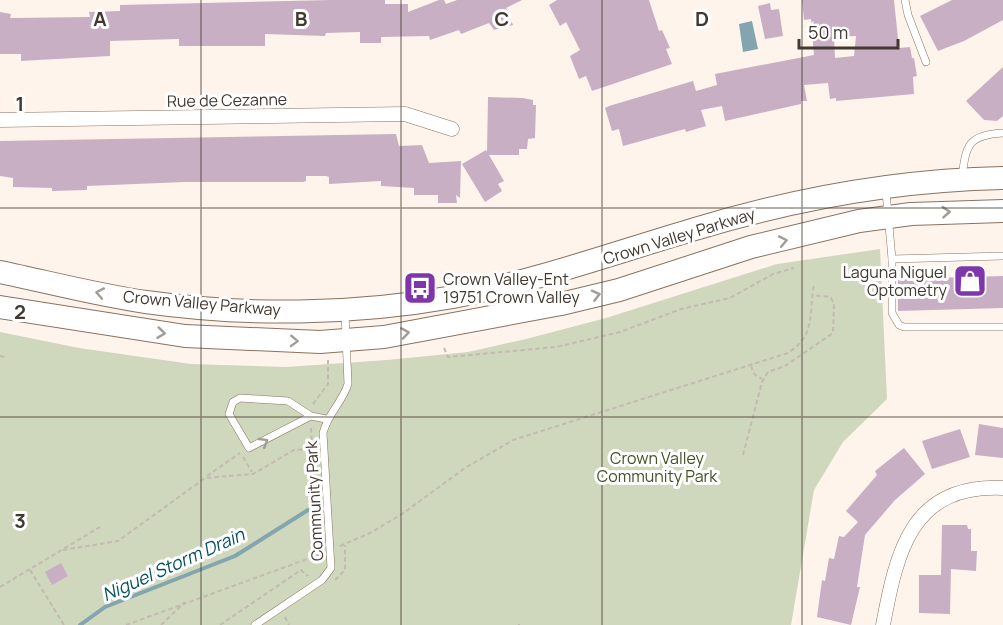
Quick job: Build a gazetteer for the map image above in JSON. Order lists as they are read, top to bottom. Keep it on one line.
{"streets":{"main road":["Crown Valley Parkway"],"street":["Rue de Cezanne"],"lane":["Community Park"]},"crossings":[["Crown Valley Parkway","Community Park"]],"water":["Niguel Storm Drain"],"parks":["Crown Valley Community Park"],"places":{"shop":["Laguna Niguel Optometry"],"bus stop":["Crown Valley-Ent 19751 Crown Valley"]},"scale_bar":"50 m","grid":{"columns":["A","B","C","D"],"rows":["1","2","3"]}}
